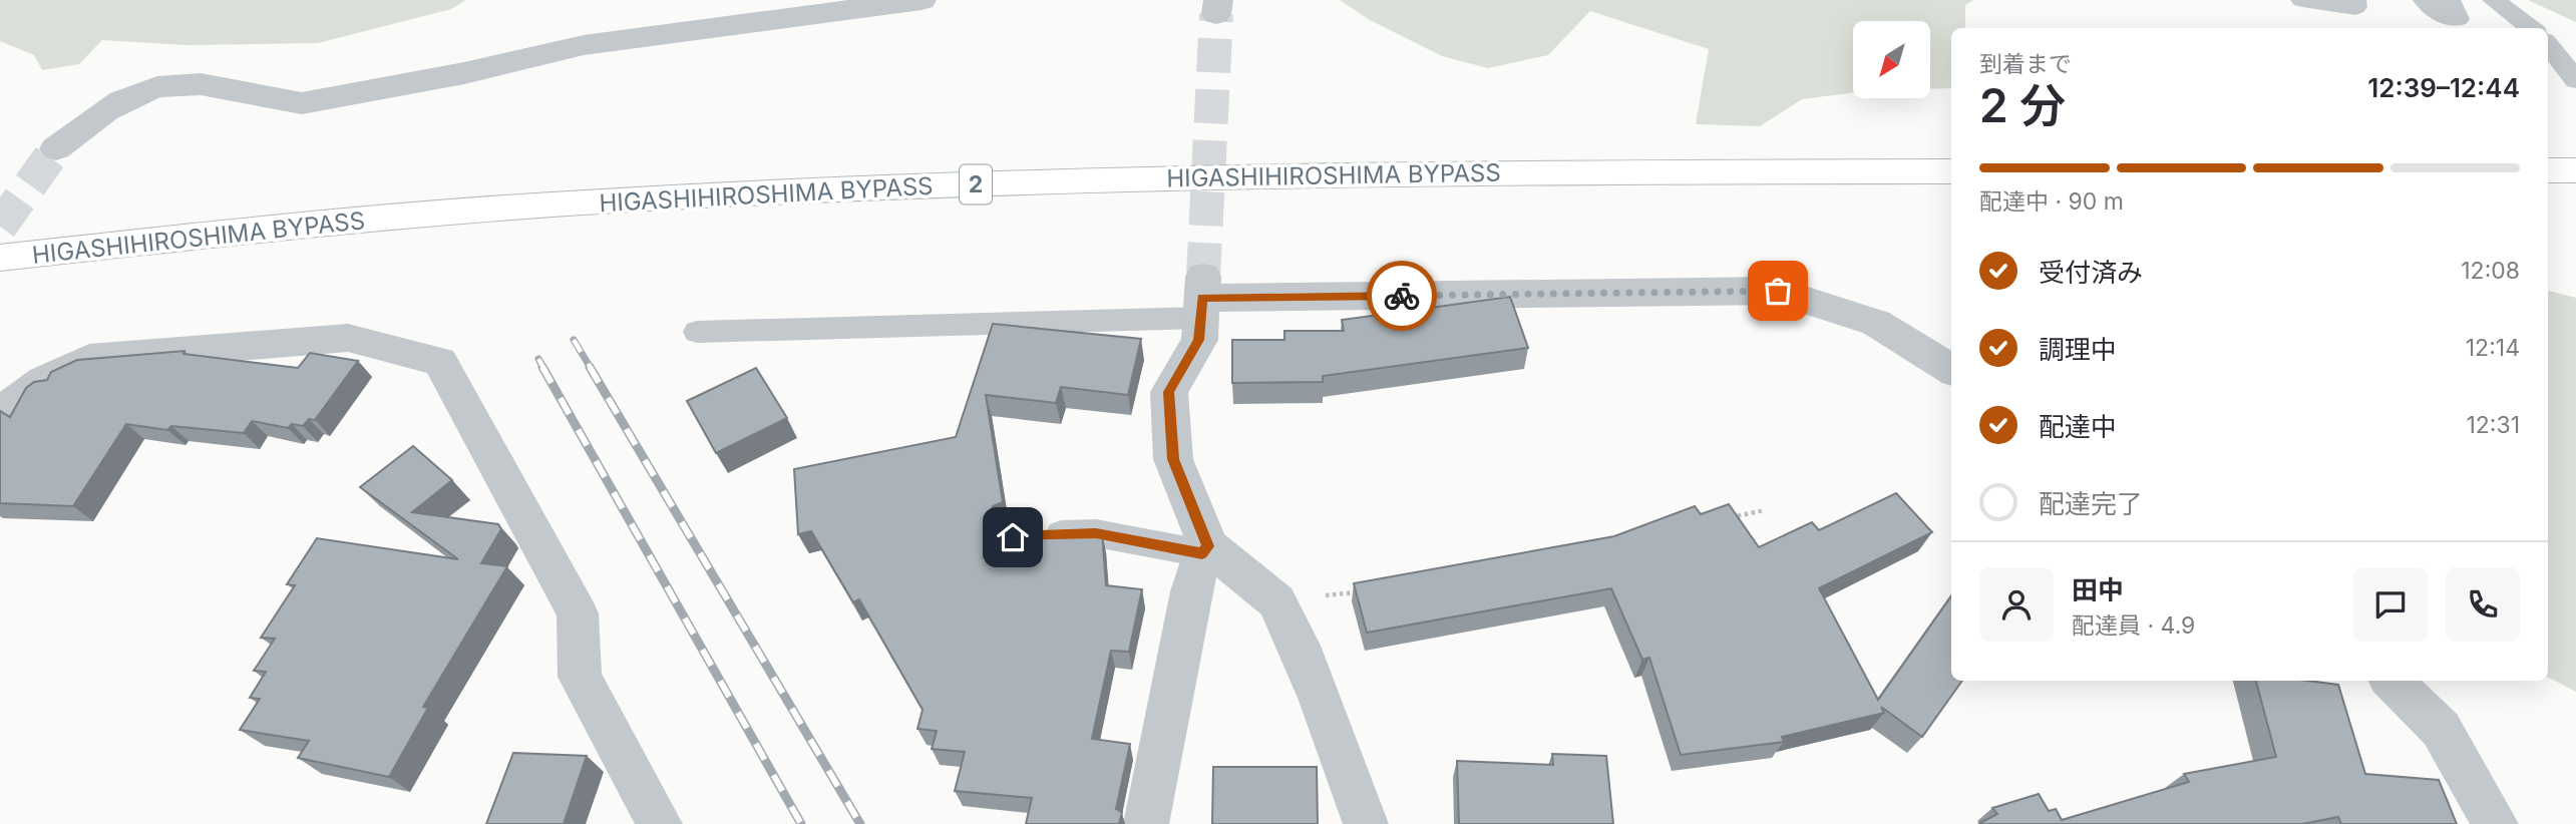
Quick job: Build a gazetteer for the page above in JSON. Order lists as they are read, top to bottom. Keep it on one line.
{"streets":{"highway":["HIGASHIHIROSHIMA BYPASS","2"]},"north":"bottom left","page":{"heading":["2 分","到着まで","12:39–12:44"],"panel":["田中","配達員 · 4.9"],"bar":"配達中 · 90 m","list":[["受付済み","12:08"],["調理中","12:14"],["配達中","12:31"],"配達完了"]}}
